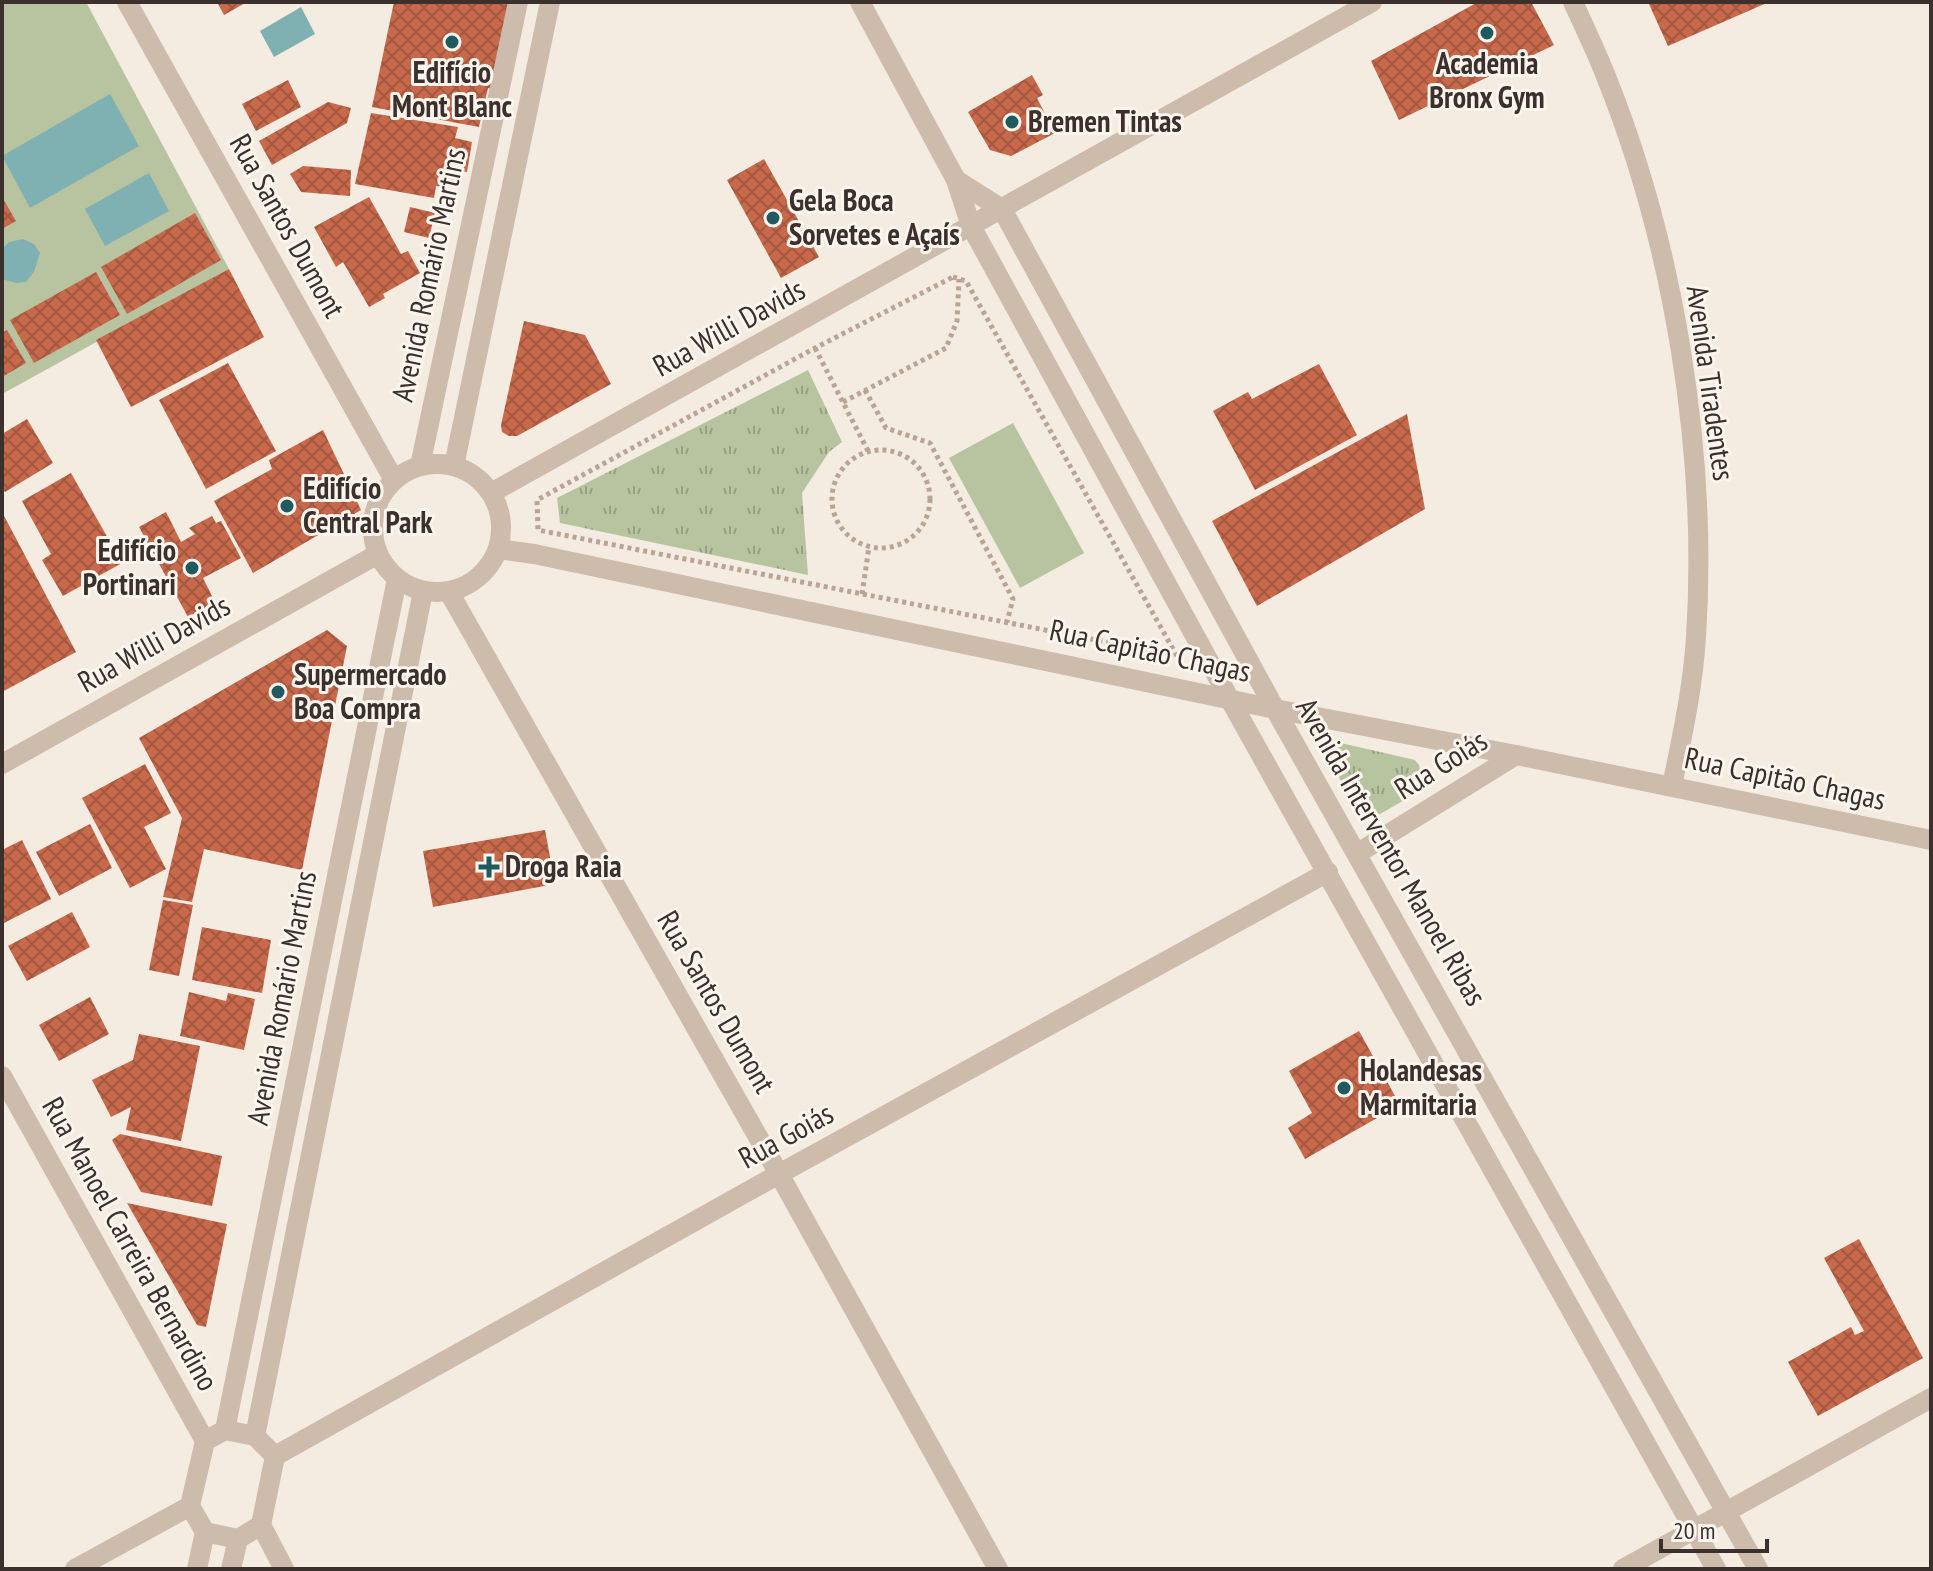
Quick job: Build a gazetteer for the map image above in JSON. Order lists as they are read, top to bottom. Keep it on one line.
{"streets":{"street":["Rua Santos Dumont","Avenida Romário Martins","Rua Willi Davids","Avenida Tiradentes","Rua Capitão Chagas","Rua Goiás","Avenida Interventor Manoel Ribas","Rua Manoel Carreira Bernardino"]},"crossings":[["Rua Santos Dumont","Avenida Romário Martins"],["Rua Santos Dumont","Rua Willi Davids"],["Rua Santos Dumont","Rua Capitão Chagas"],["Rua Santos Dumont","Rua Goiás"],["Avenida Romário Martins","Rua Willi Davids"],["Avenida Romário Martins","Rua Capitão Chagas"],["Avenida Romário Martins","Rua Goiás"],["Avenida Romário Martins","Rua Manoel Carreira Bernardino"],["Rua Willi Davids","Rua Capitão Chagas"],["Rua Willi Davids","Avenida Interventor Manoel Ribas"],["Avenida Tiradentes","Rua Capitão Chagas"],["Rua Capitão Chagas","Rua Goiás"],["Rua Capitão Chagas","Avenida Interventor Manoel Ribas"],["Rua Goiás","Avenida Interventor Manoel Ribas"],["Rua Goiás","Rua Manoel Carreira Bernardino"]],"places":{"other":["Academia Bronx Gym","Edifício Mont Blanc","Bremen Tintas","Gela Boca Sorvetes e Açaís","Edifício Central Park","Edifício Portinari","Supermercado Boa Compra","Holandesas Marmitaria"],"health":["Droga Raia"]},"scale_bar":"20 m"}
